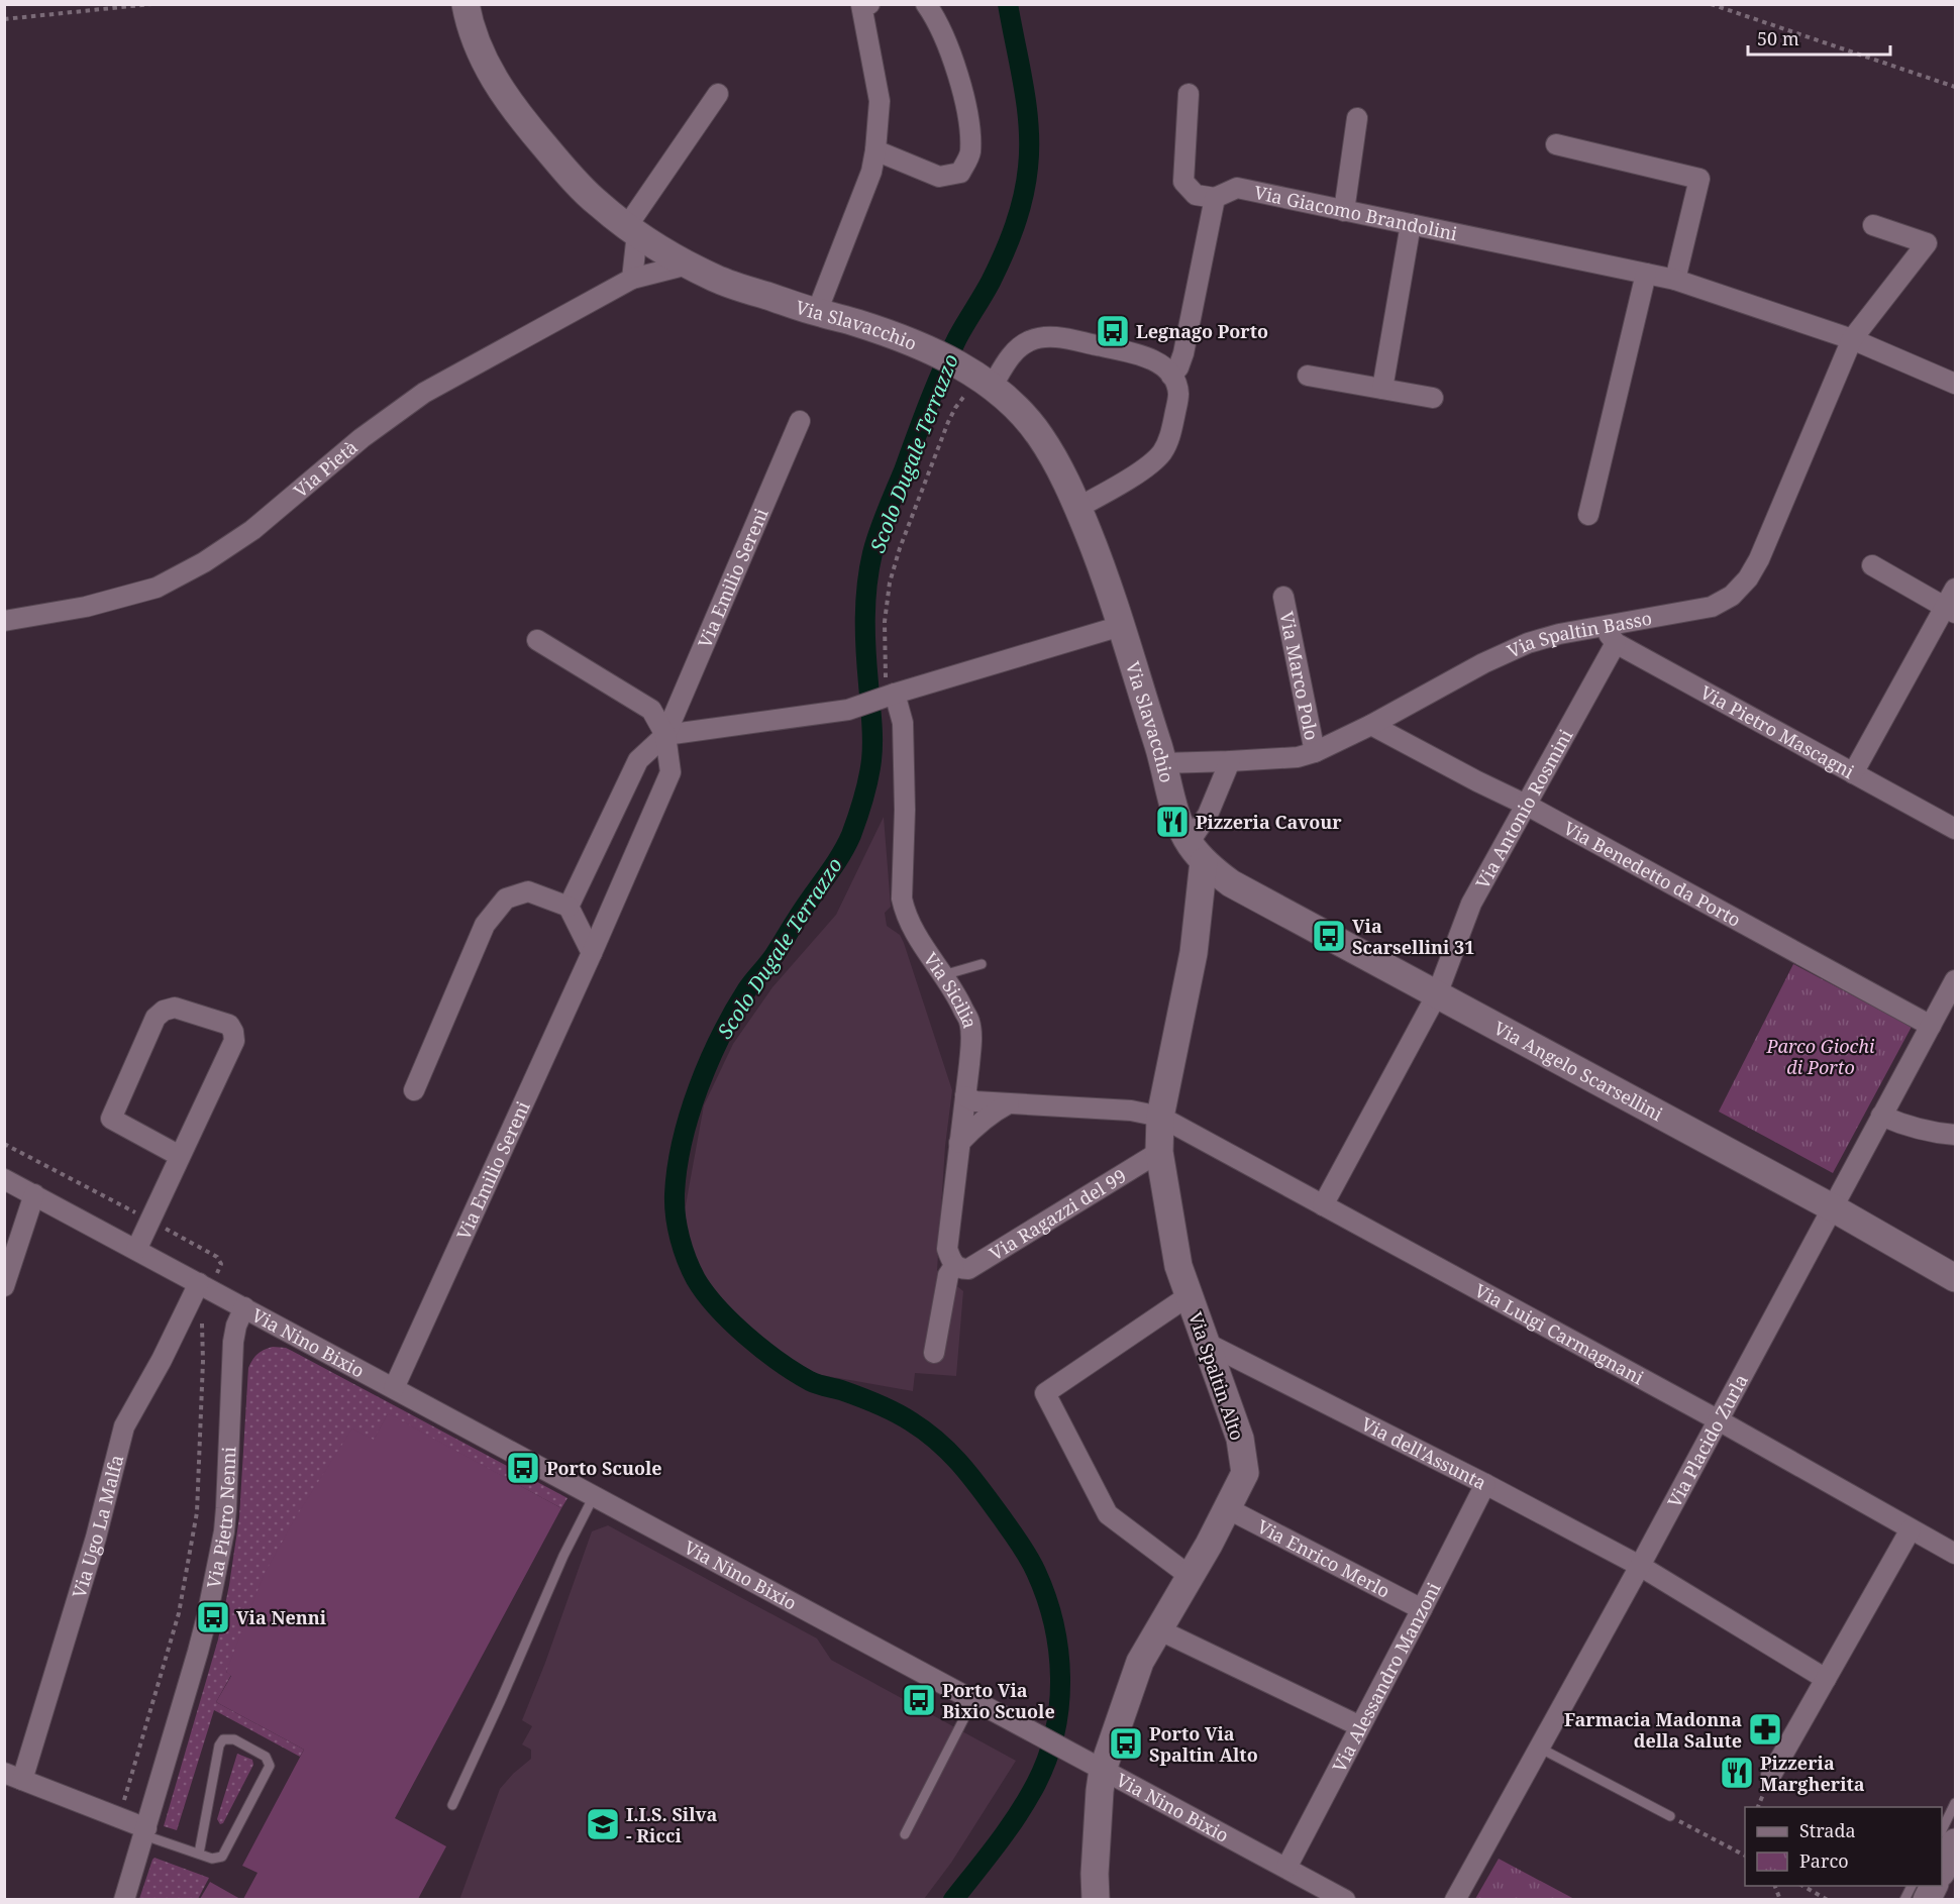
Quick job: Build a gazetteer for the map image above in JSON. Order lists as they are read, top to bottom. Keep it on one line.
{"streets":{"street":["Via Giacomo Brandolini","Via Slavacchio","Via Pietà","Via Emilio Sereni","Via Spaltin Basso","Via Marco Polo","Via Pietro Mascagni","Via Antonio Rosmini","Via Benedetto da Porto","Via Sicilia","Via Angelo Scarsellini","Via Ragazzi del 99","Via Luigi Carmagnani","Via Nino Bixio","Via Spaltin Alto","Via Placido Zurla","Via dell'Assunta","Via Pietro Nenni","Via Ugo La Malfa","Via Enrico Merlo","Via Alessandro Manzoni"]},"crossings":[["Via Giacomo Brandolini","Via Spaltin Basso"],["Via Slavacchio","Via Pietà"],["Via Slavacchio","Via Spaltin Basso"],["Via Slavacchio","Via Angelo Scarsellini"],["Via Slavacchio","Via Spaltin Alto"],["Via Emilio Sereni","Via Nino Bixio"],["Via Spaltin Basso","Via Marco Polo"],["Via Spaltin Basso","Via Pietro Mascagni"],["Via Spaltin Basso","Via Benedetto da Porto"],["Via Pietro Mascagni","Via Antonio Rosmini"],["Via Antonio Rosmini","Via Benedetto da Porto"],["Via Antonio Rosmini","Via Angelo Scarsellini"],["Via Antonio Rosmini","Via Luigi Carmagnani"],["Via Benedetto da Porto","Via Placido Zurla"],["Via Angelo Scarsellini","Via Spaltin Alto"],["Via Angelo Scarsellini","Via Placido Zurla"],["Via Ragazzi del 99","Via Spaltin Alto"],["Via Luigi Carmagnani","Via Spaltin Alto"],["Via Luigi Carmagnani","Via Placido Zurla"],["Via Nino Bixio","Via Spaltin Alto"],["Via Nino Bixio","Via Pietro Nenni"],["Via Nino Bixio","Via Ugo La Malfa"],["Via Nino Bixio","Via Alessandro Manzoni"],["Via Spaltin Alto","Via dell'Assunta"],["Via Spaltin Alto","Via Enrico Merlo"],["Via Placido Zurla","Via dell'Assunta"],["Via dell'Assunta","Via Alessandro Manzoni"],["Via Enrico Merlo","Via Alessandro Manzoni"]],"water":["Scolo Dugale Terrazzo"],"parks":["Parco Giochi di Porto"],"places":{"bus stop":["Legnago Porto","Via Scarsellini 31","Porto Scuole","Via Nenni","Porto Via Bixio Scuole","Porto Via Spaltin Alto"],"restaurant":["Pizzeria Cavour","Pizzeria Margherita"],"pharmacy":["Farmacia Madonna della Salute"],"school or university":["I.I.S. Silva - Ricci"]},"legend":["Strada","Parco"],"scale_bar":"50 m"}
